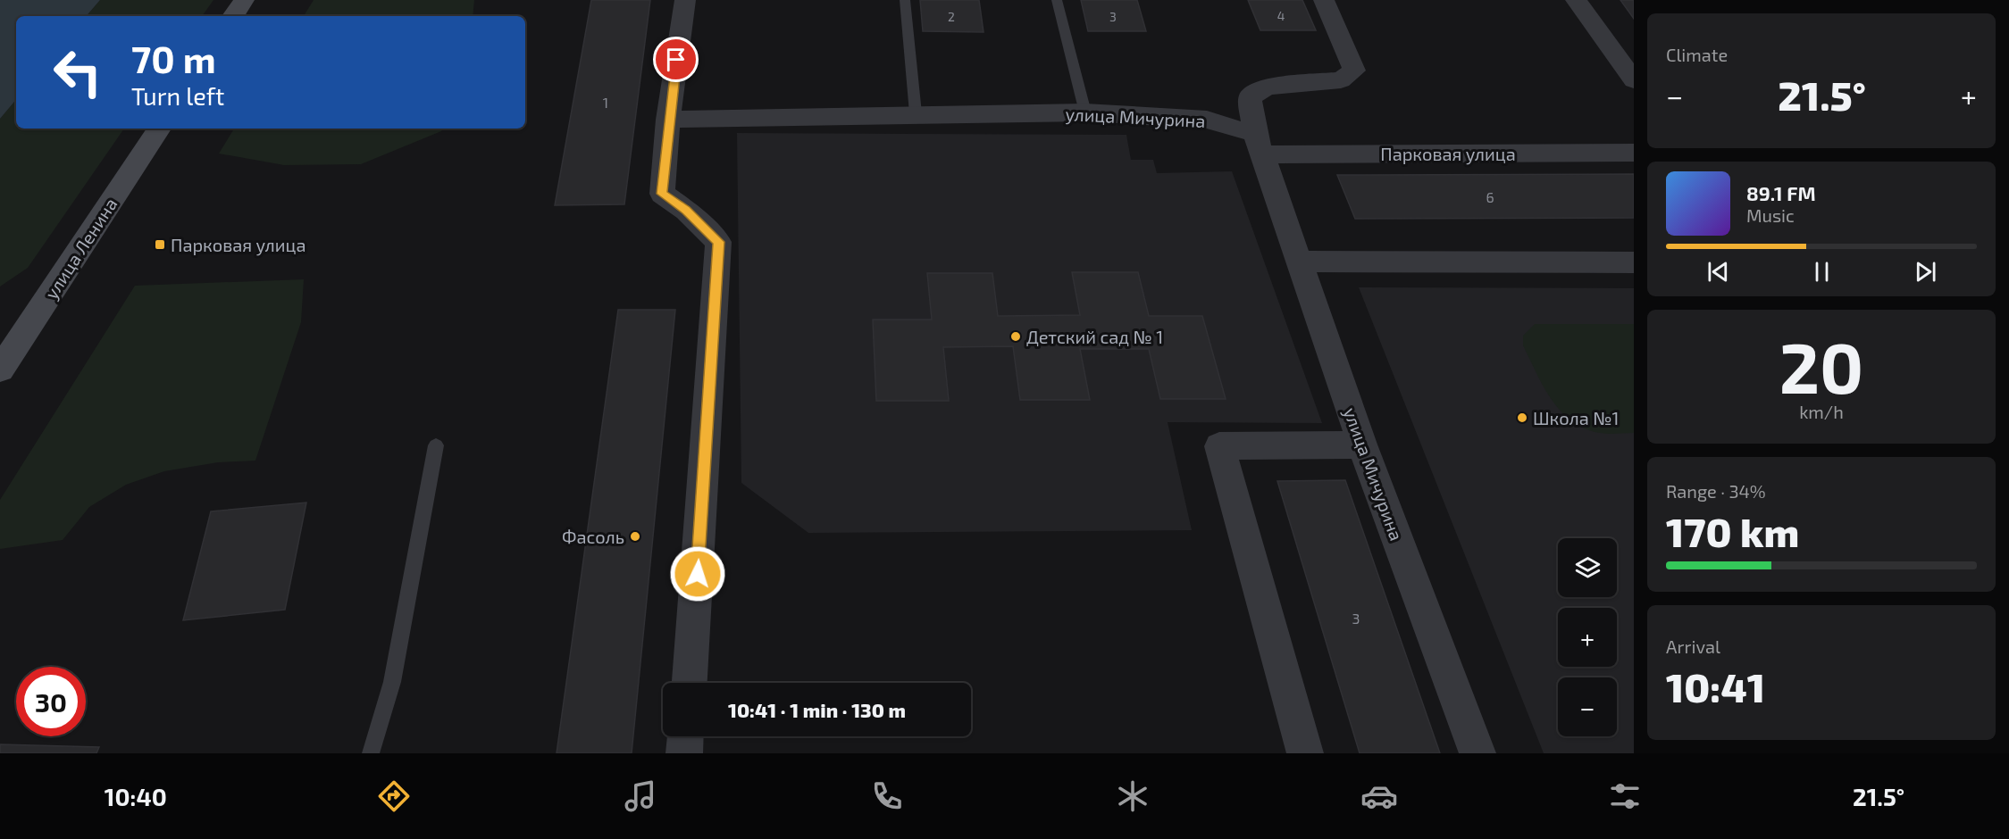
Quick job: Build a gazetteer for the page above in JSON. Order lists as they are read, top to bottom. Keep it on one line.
{"streets":{"street":["улица Мичурина","Парковая улица","улица Ленина"]},"crossings":[["улица Мичурина","Парковая улица"]],"places":{"transit":["Парковая улица"],"other":["Детский сад № 1","Школа №1","Фасоль"]},"house_numbers":["4","2","3","1","6","3"],"page":{"tile":["Climate",["20","km/h"],["Range · 34%","170 km"],["Arrival","10:41"]],"turn":["70 m","Turn left"],"heat":["−","21.5°","+"],"song":["89.1 FM","Music"],"map_buttons":["+","−"],"limit":"30","trip":"10:41 · 1 min · 130 m","tabs":["10:40","21.5°"]}}
